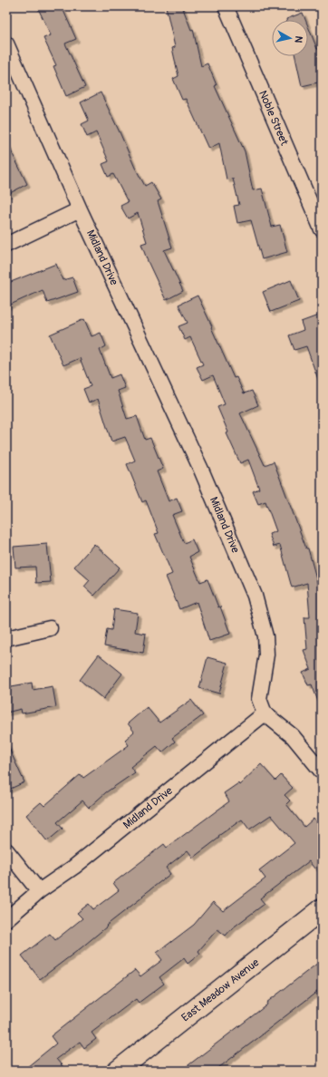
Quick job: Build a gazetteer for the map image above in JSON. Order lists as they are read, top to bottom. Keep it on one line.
{"streets":{"street":["Noble Street","Midland Drive","East Meadow Avenue"]},"north":"right"}
